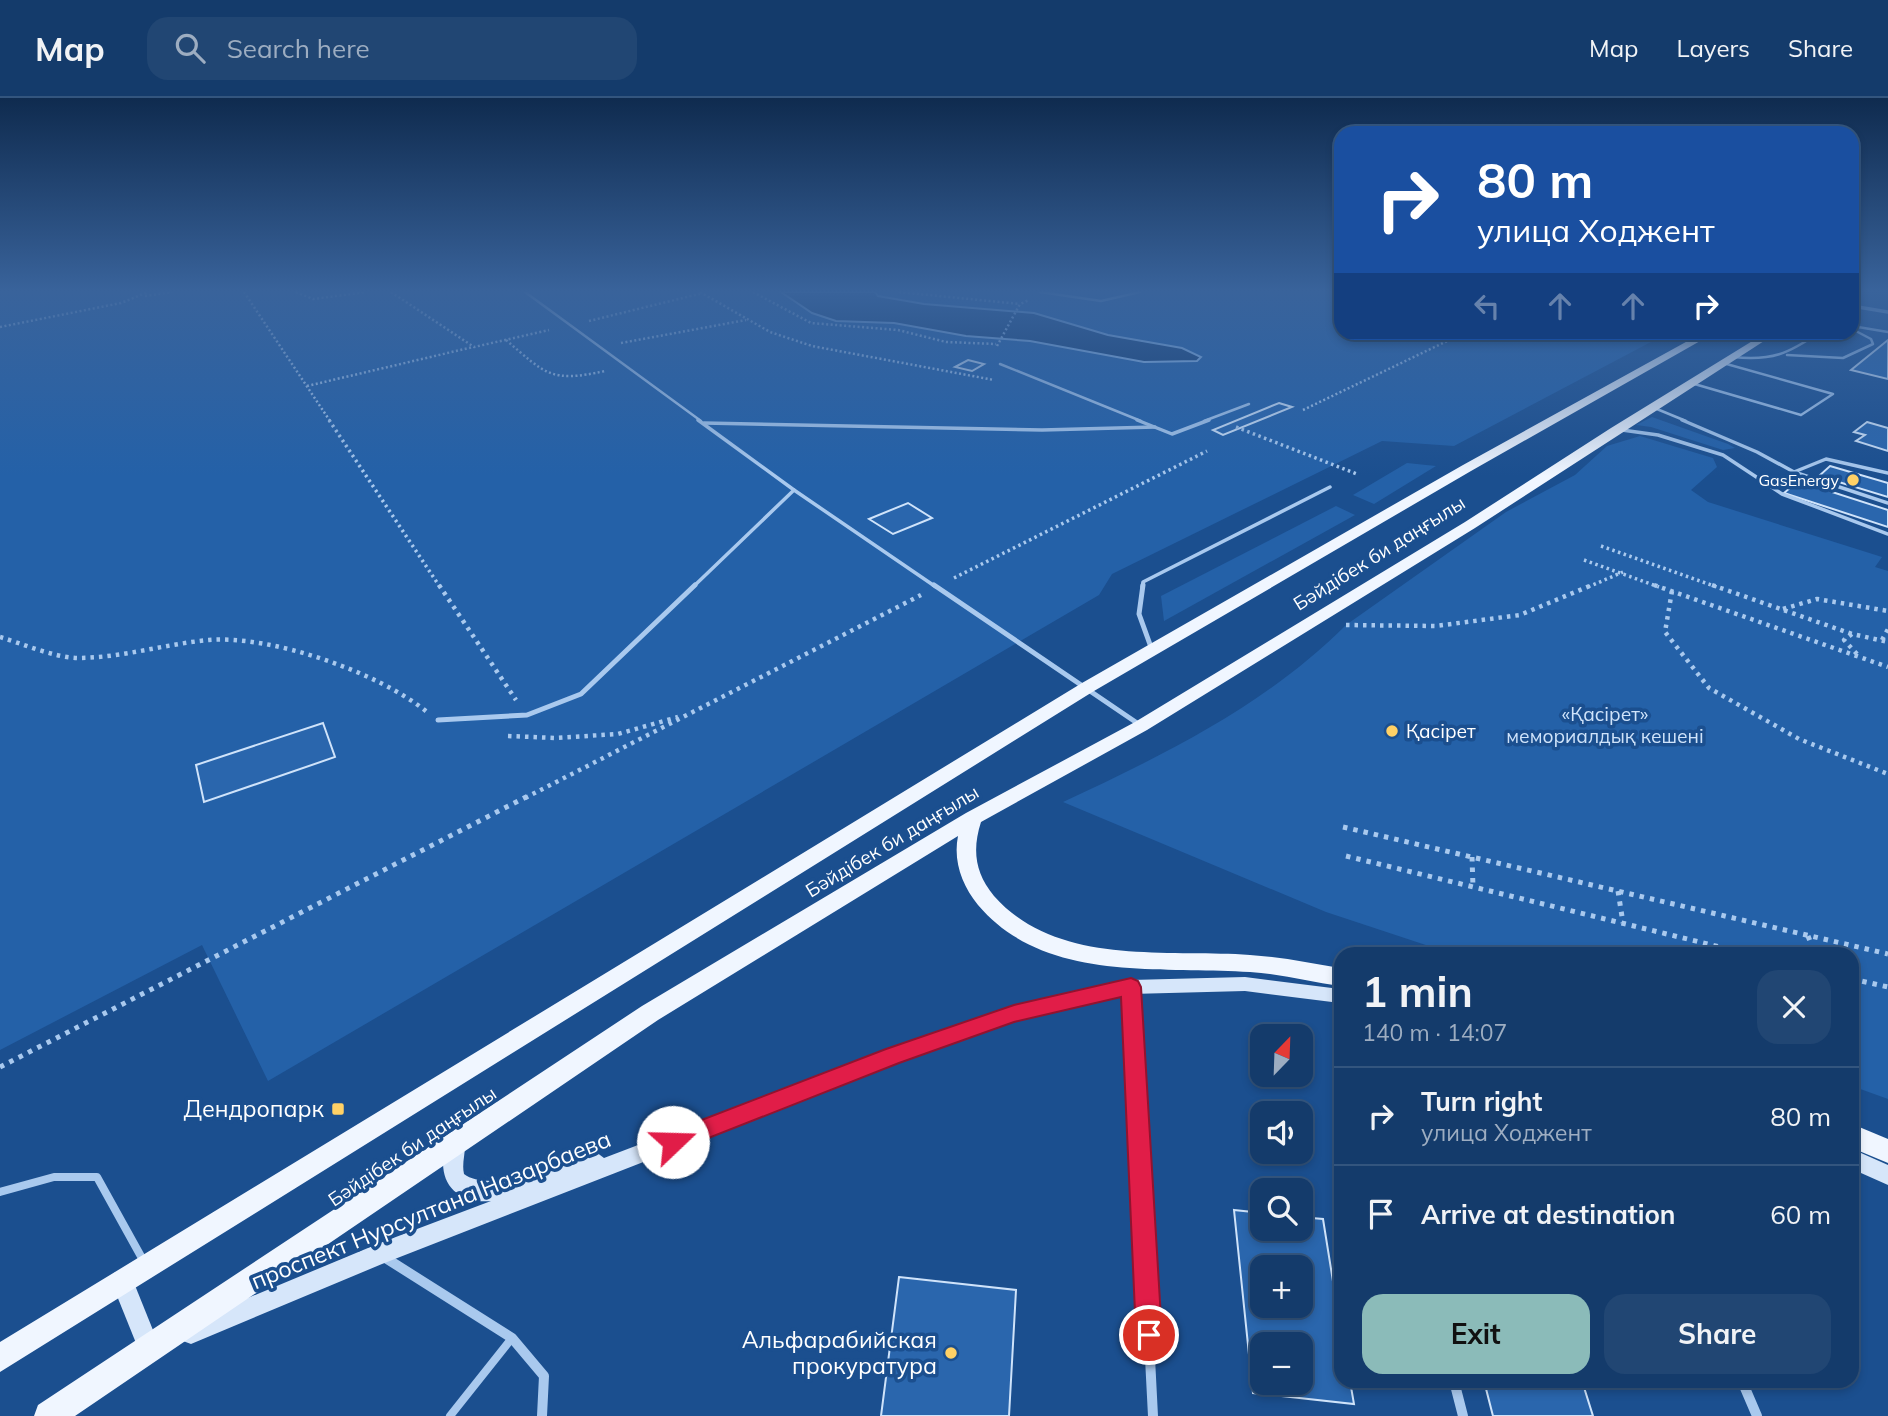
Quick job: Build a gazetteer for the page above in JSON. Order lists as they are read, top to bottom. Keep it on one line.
{"streets":{"main road":["Бәйдібек би даңғылы","проспект Нурсултана Назарбаева"]},"crossings":[["Бәйдібек би даңғылы","проспект Нурсултана Назарбаева"]],"parks":["«Қасірет» мемориалдық кешені"],"places":{"other":["GasEnergy","Қасірет","Альфарабийская прокуратура"],"transit":["Дендропарк"]},"north":"top right","page":{"header":"Map","search":"Search here","nav":["Map","Layers","Share"],"turn":["80 m","улица Ходжент"],"heading":["1 min","140 m · 14:07"],"map_buttons":["+","−"],"list":[{"name":"Turn right","note":"улица Ходжент","value":"80 m"},{"name":"Arrive at destination","value":"60 m"}],"buttons":["Exit","Share"]}}
